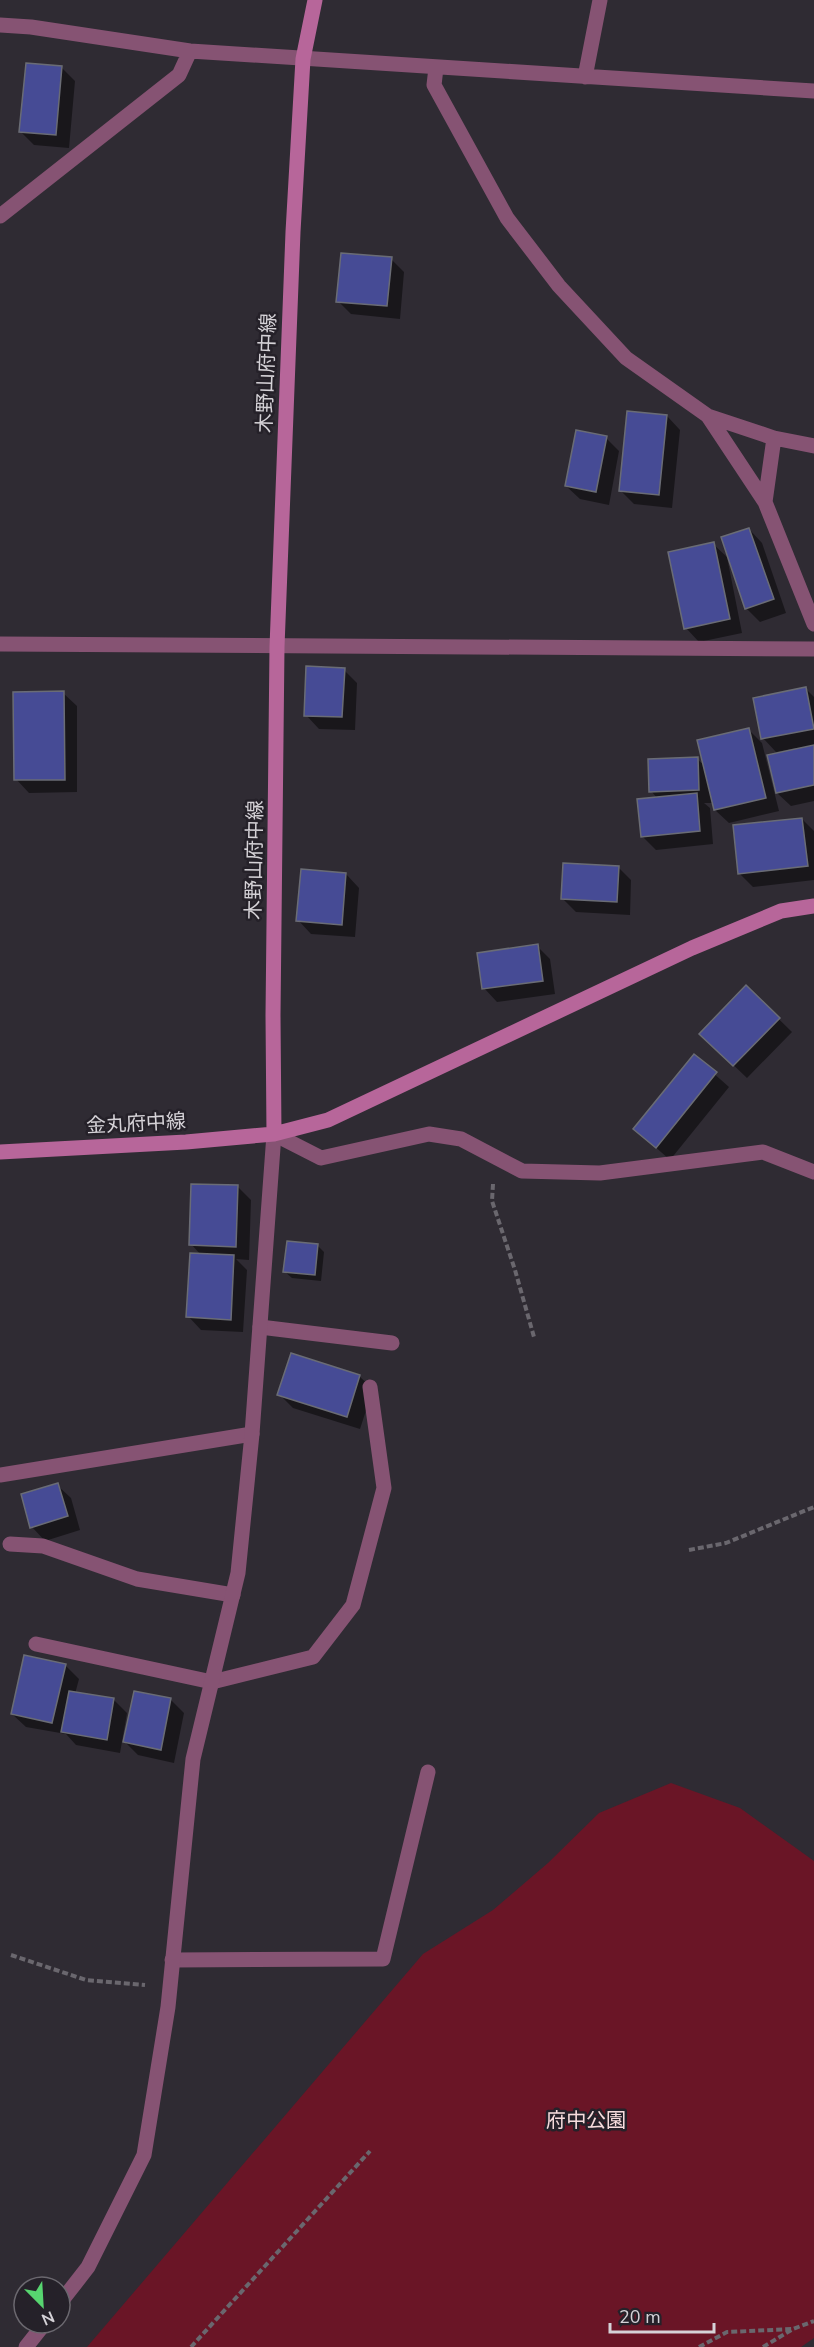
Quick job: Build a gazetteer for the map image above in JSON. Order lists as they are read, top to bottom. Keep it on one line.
{"streets":{"main road":["木野山府中線","金丸府中線"]},"crossings":[["木野山府中線","金丸府中線"]],"parks":["府中公園"],"scale_bar":"20 m","north":"bottom right"}
